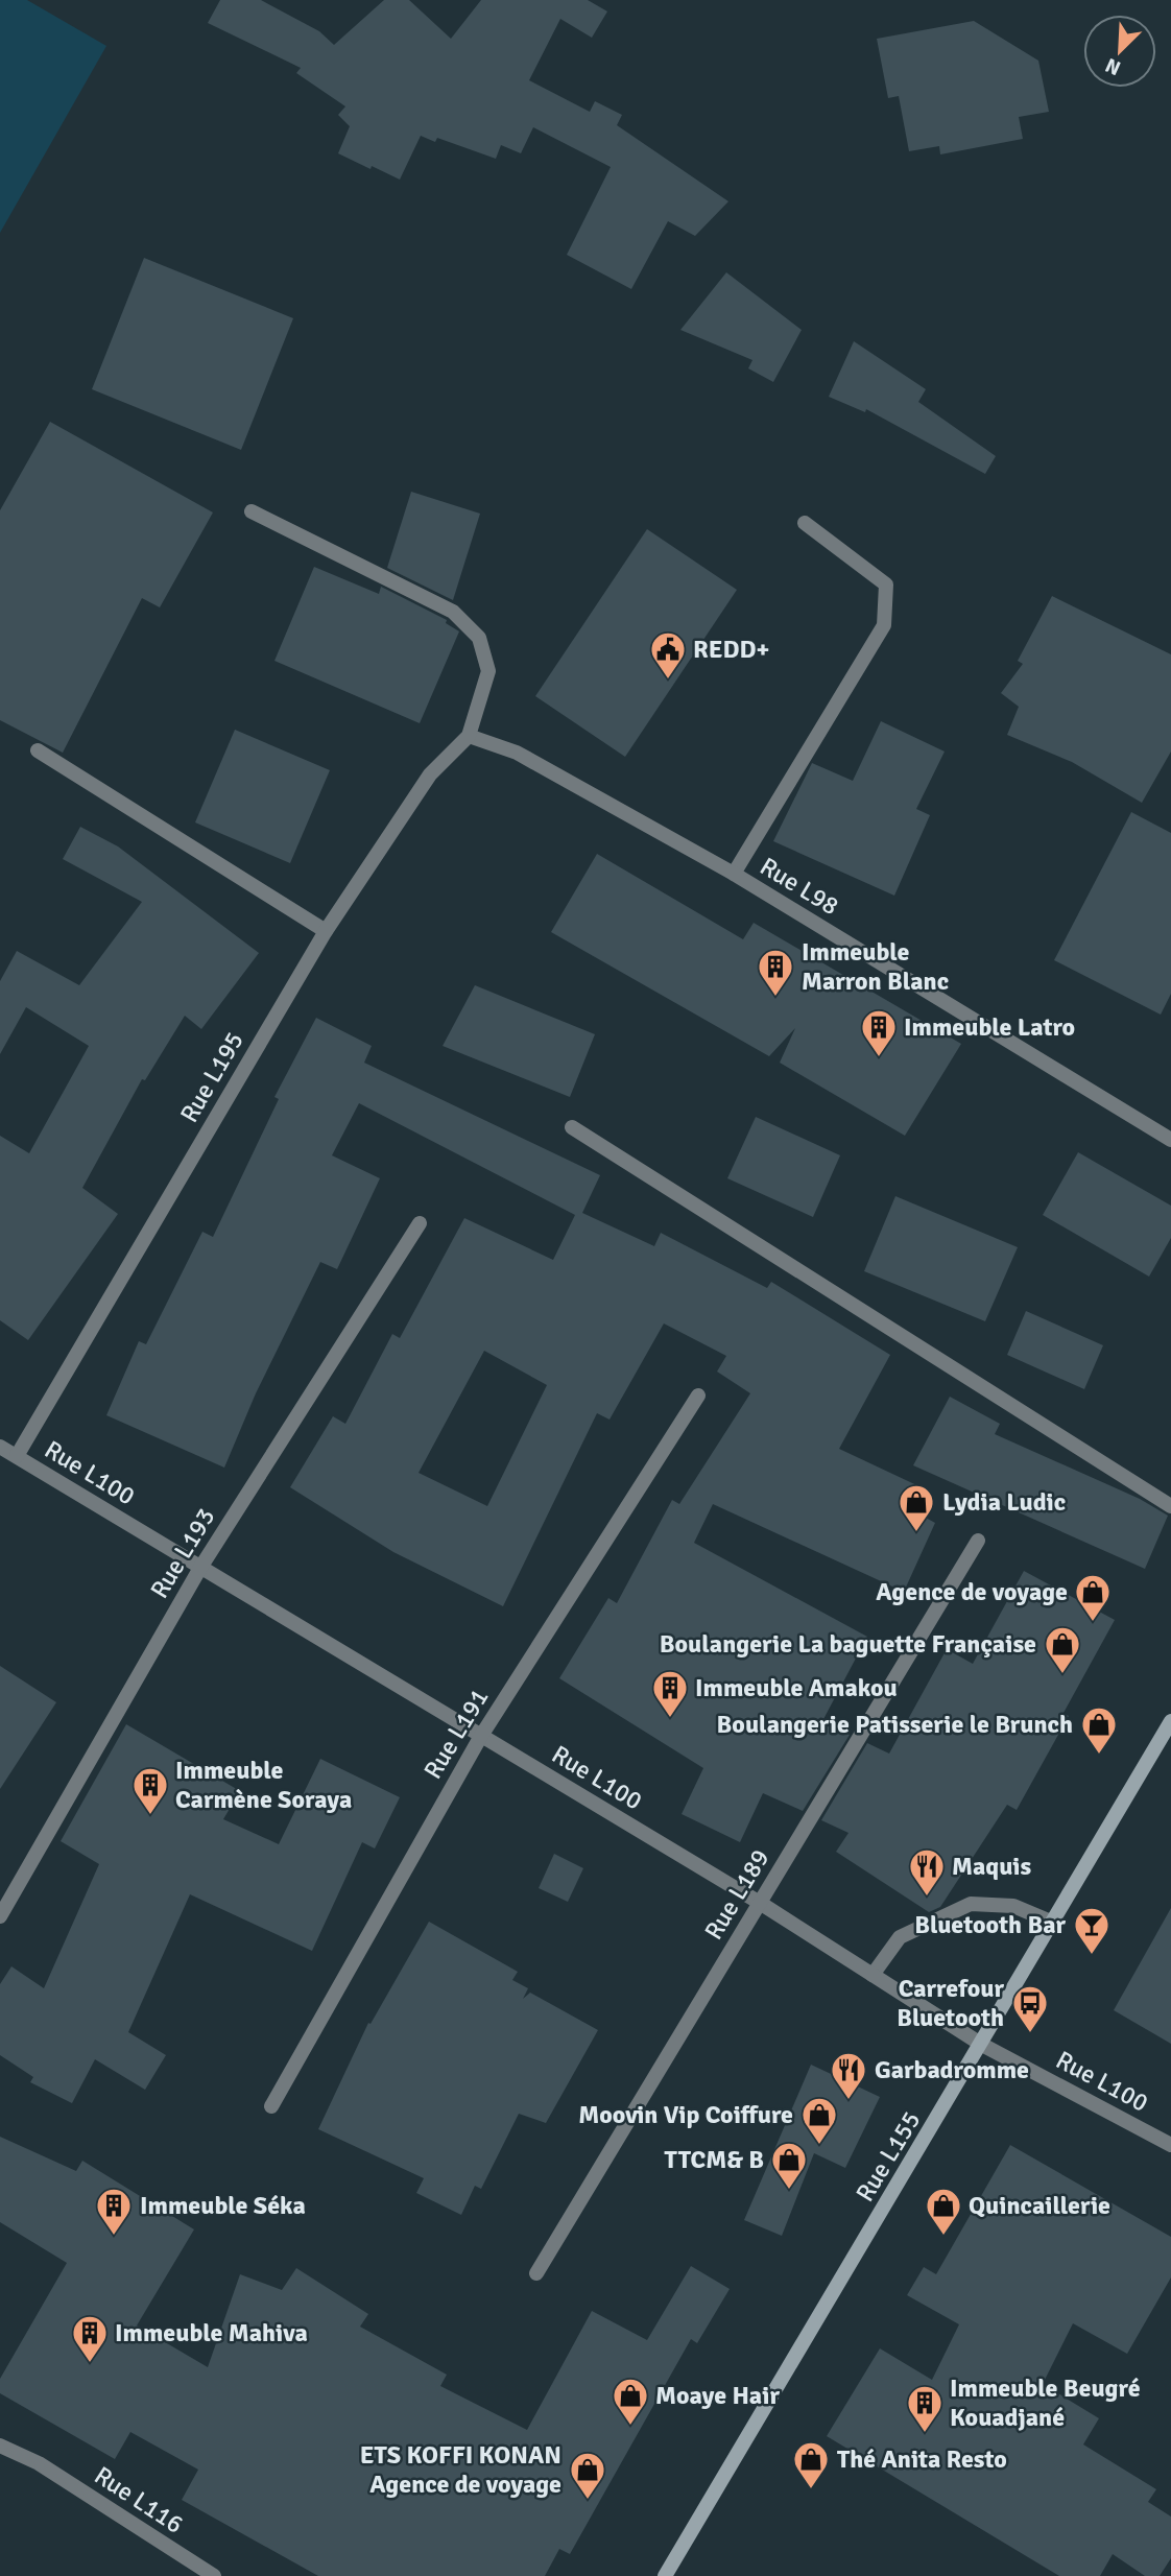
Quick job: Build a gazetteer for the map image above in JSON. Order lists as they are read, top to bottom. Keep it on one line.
{"streets":{"street":["Rue L98","Rue L195","Rue L100","Rue L193","Rue L191","Rue L189","Rue L155","Rue L116"]},"crossings":[["Rue L98","Rue L195"],["Rue L195","Rue L100"],["Rue L100","Rue L193"],["Rue L100","Rue L191"],["Rue L100","Rue L189"],["Rue L100","Rue L155"]],"places":{"public building":["REDD+"],"building":["Immeuble Marron Blanc","Immeuble Latro","Immeuble Amakou","Immeuble Carmène Soraya","Immeuble Séka","Immeuble Mahiva","Immeuble Beugré Kouadjané"],"shop":["Lydia Ludic","Agence de voyage","Boulangerie La baguette Française","Boulangerie Patisserie le Brunch","Moovin Vip Coiffure","TTCM& B","Quincaillerie","Moaye Hair","Thé Anita Resto","ETS KOFFI KONAN Agence de voyage"],"restaurant":["Maquis","Garbadromme"],"bar":["Bluetooth Bar"],"bus stop":["Carrefour Bluetooth"]},"north":"bottom left"}
